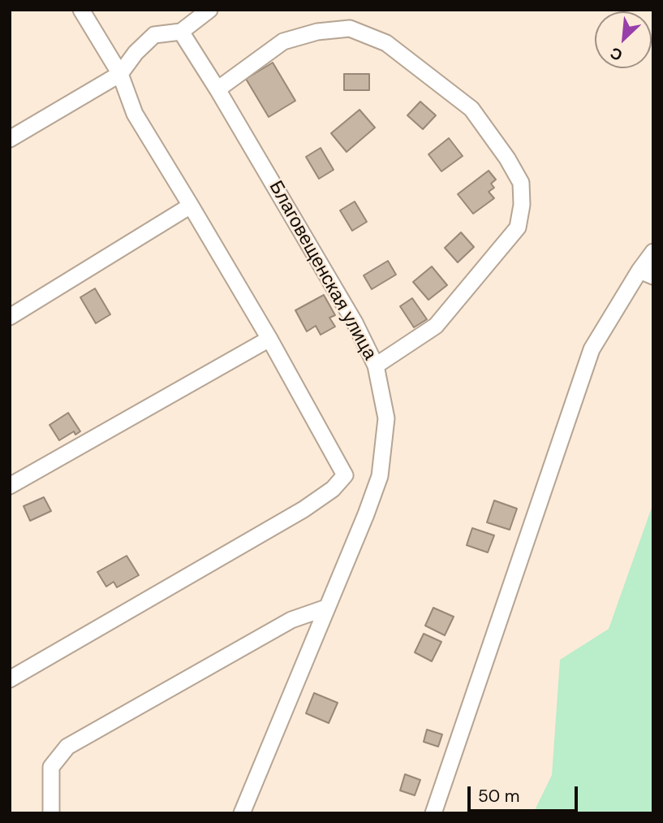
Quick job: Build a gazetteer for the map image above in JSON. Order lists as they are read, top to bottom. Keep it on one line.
{"streets":{"street":["Благовещенская улица"]},"scale_bar":"50 m","north":"bottom left"}
